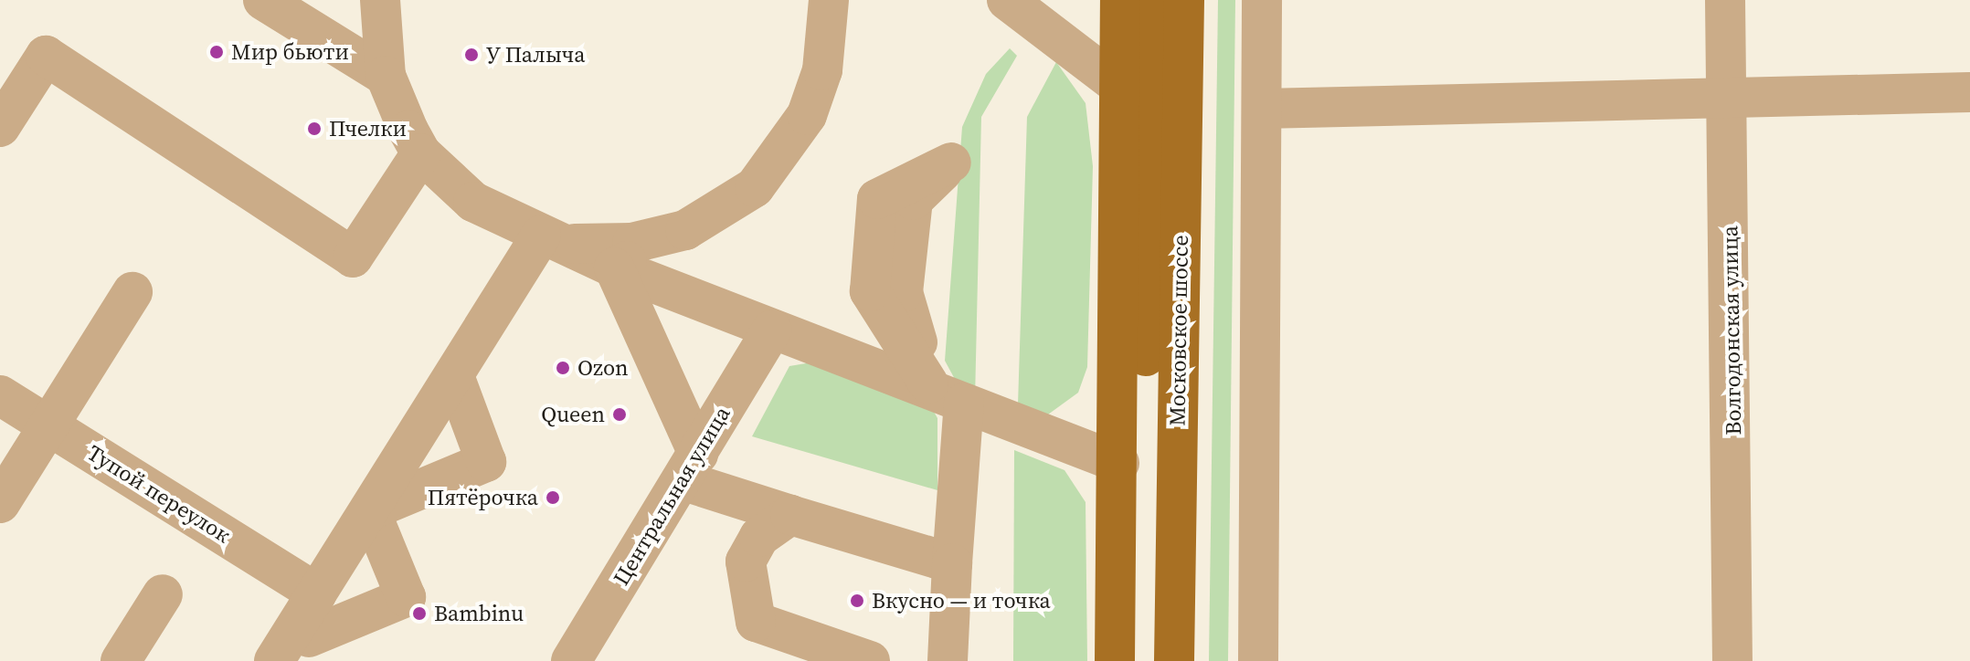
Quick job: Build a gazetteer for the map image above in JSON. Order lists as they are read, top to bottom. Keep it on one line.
{"streets":{"main road":["Московское шоссе"],"street":["Волгодонская улица","Тупой переулок","Центральная улица"]},"places":["Мир бьюти","У Палыча","Пчелки","Ozon","Queen","Пятёрочка","Вкусно — и точка","Bambinu"]}
